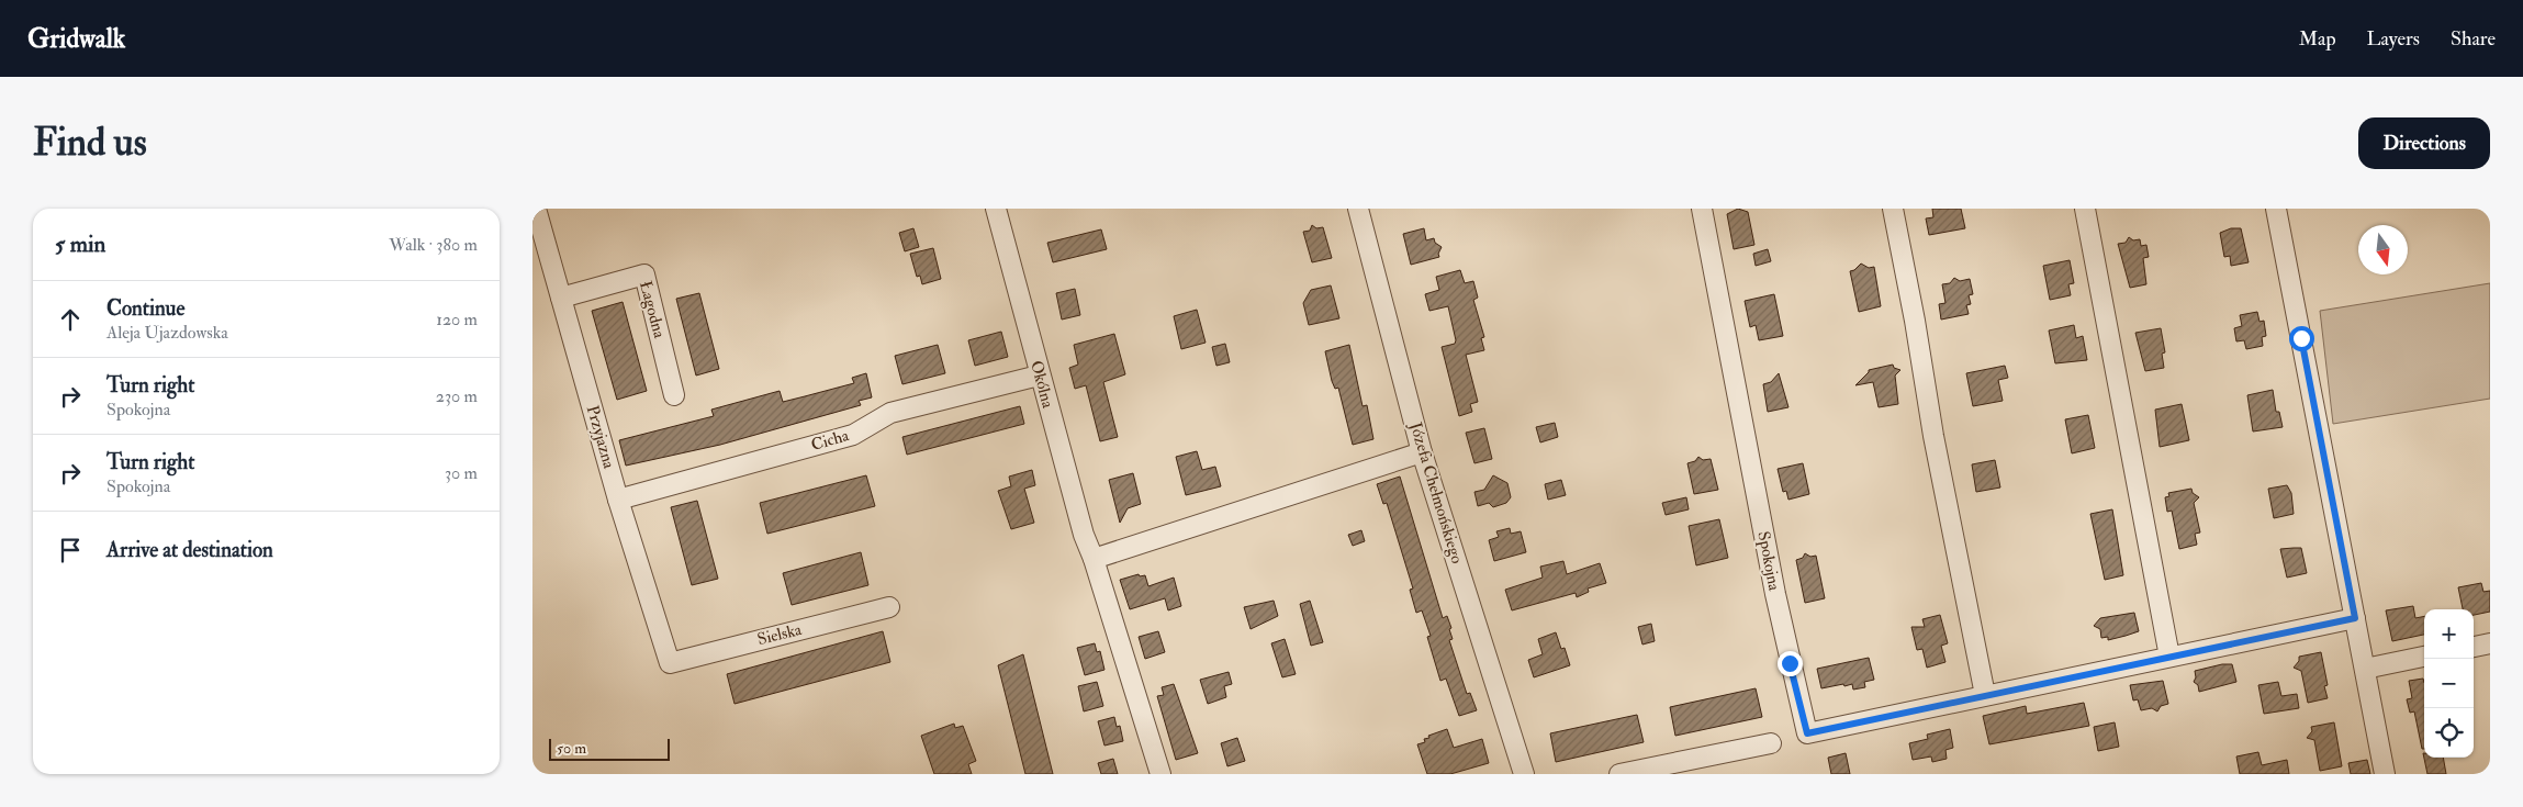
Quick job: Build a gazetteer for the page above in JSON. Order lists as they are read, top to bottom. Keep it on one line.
{"streets":{"street":["Łagodna","Okólna","Przyjazna","Cicha","Józefa Chełmońskiego","Spokojna","Sielska"]},"crossings":[["Łagodna","Przyjazna"],["Okólna","Cicha"],["Przyjazna","Cicha"],["Przyjazna","Sielska"]],"scale_bar":"50 m","north":"bottom","page":{"header":"Gridwalk","nav":["Map","Layers","Share"],"buttons":"Directions","title":"Find us","heading":["5 min","Walk · 380 m"],"list":[["Continue","Aleja Ujazdowska","120 m"],["Turn right","Spokojna","230 m"],["Turn right","Spokojna","30 m"],"Arrive at destination"],"map_buttons":["+","−"],"scale":"50 m"}}
